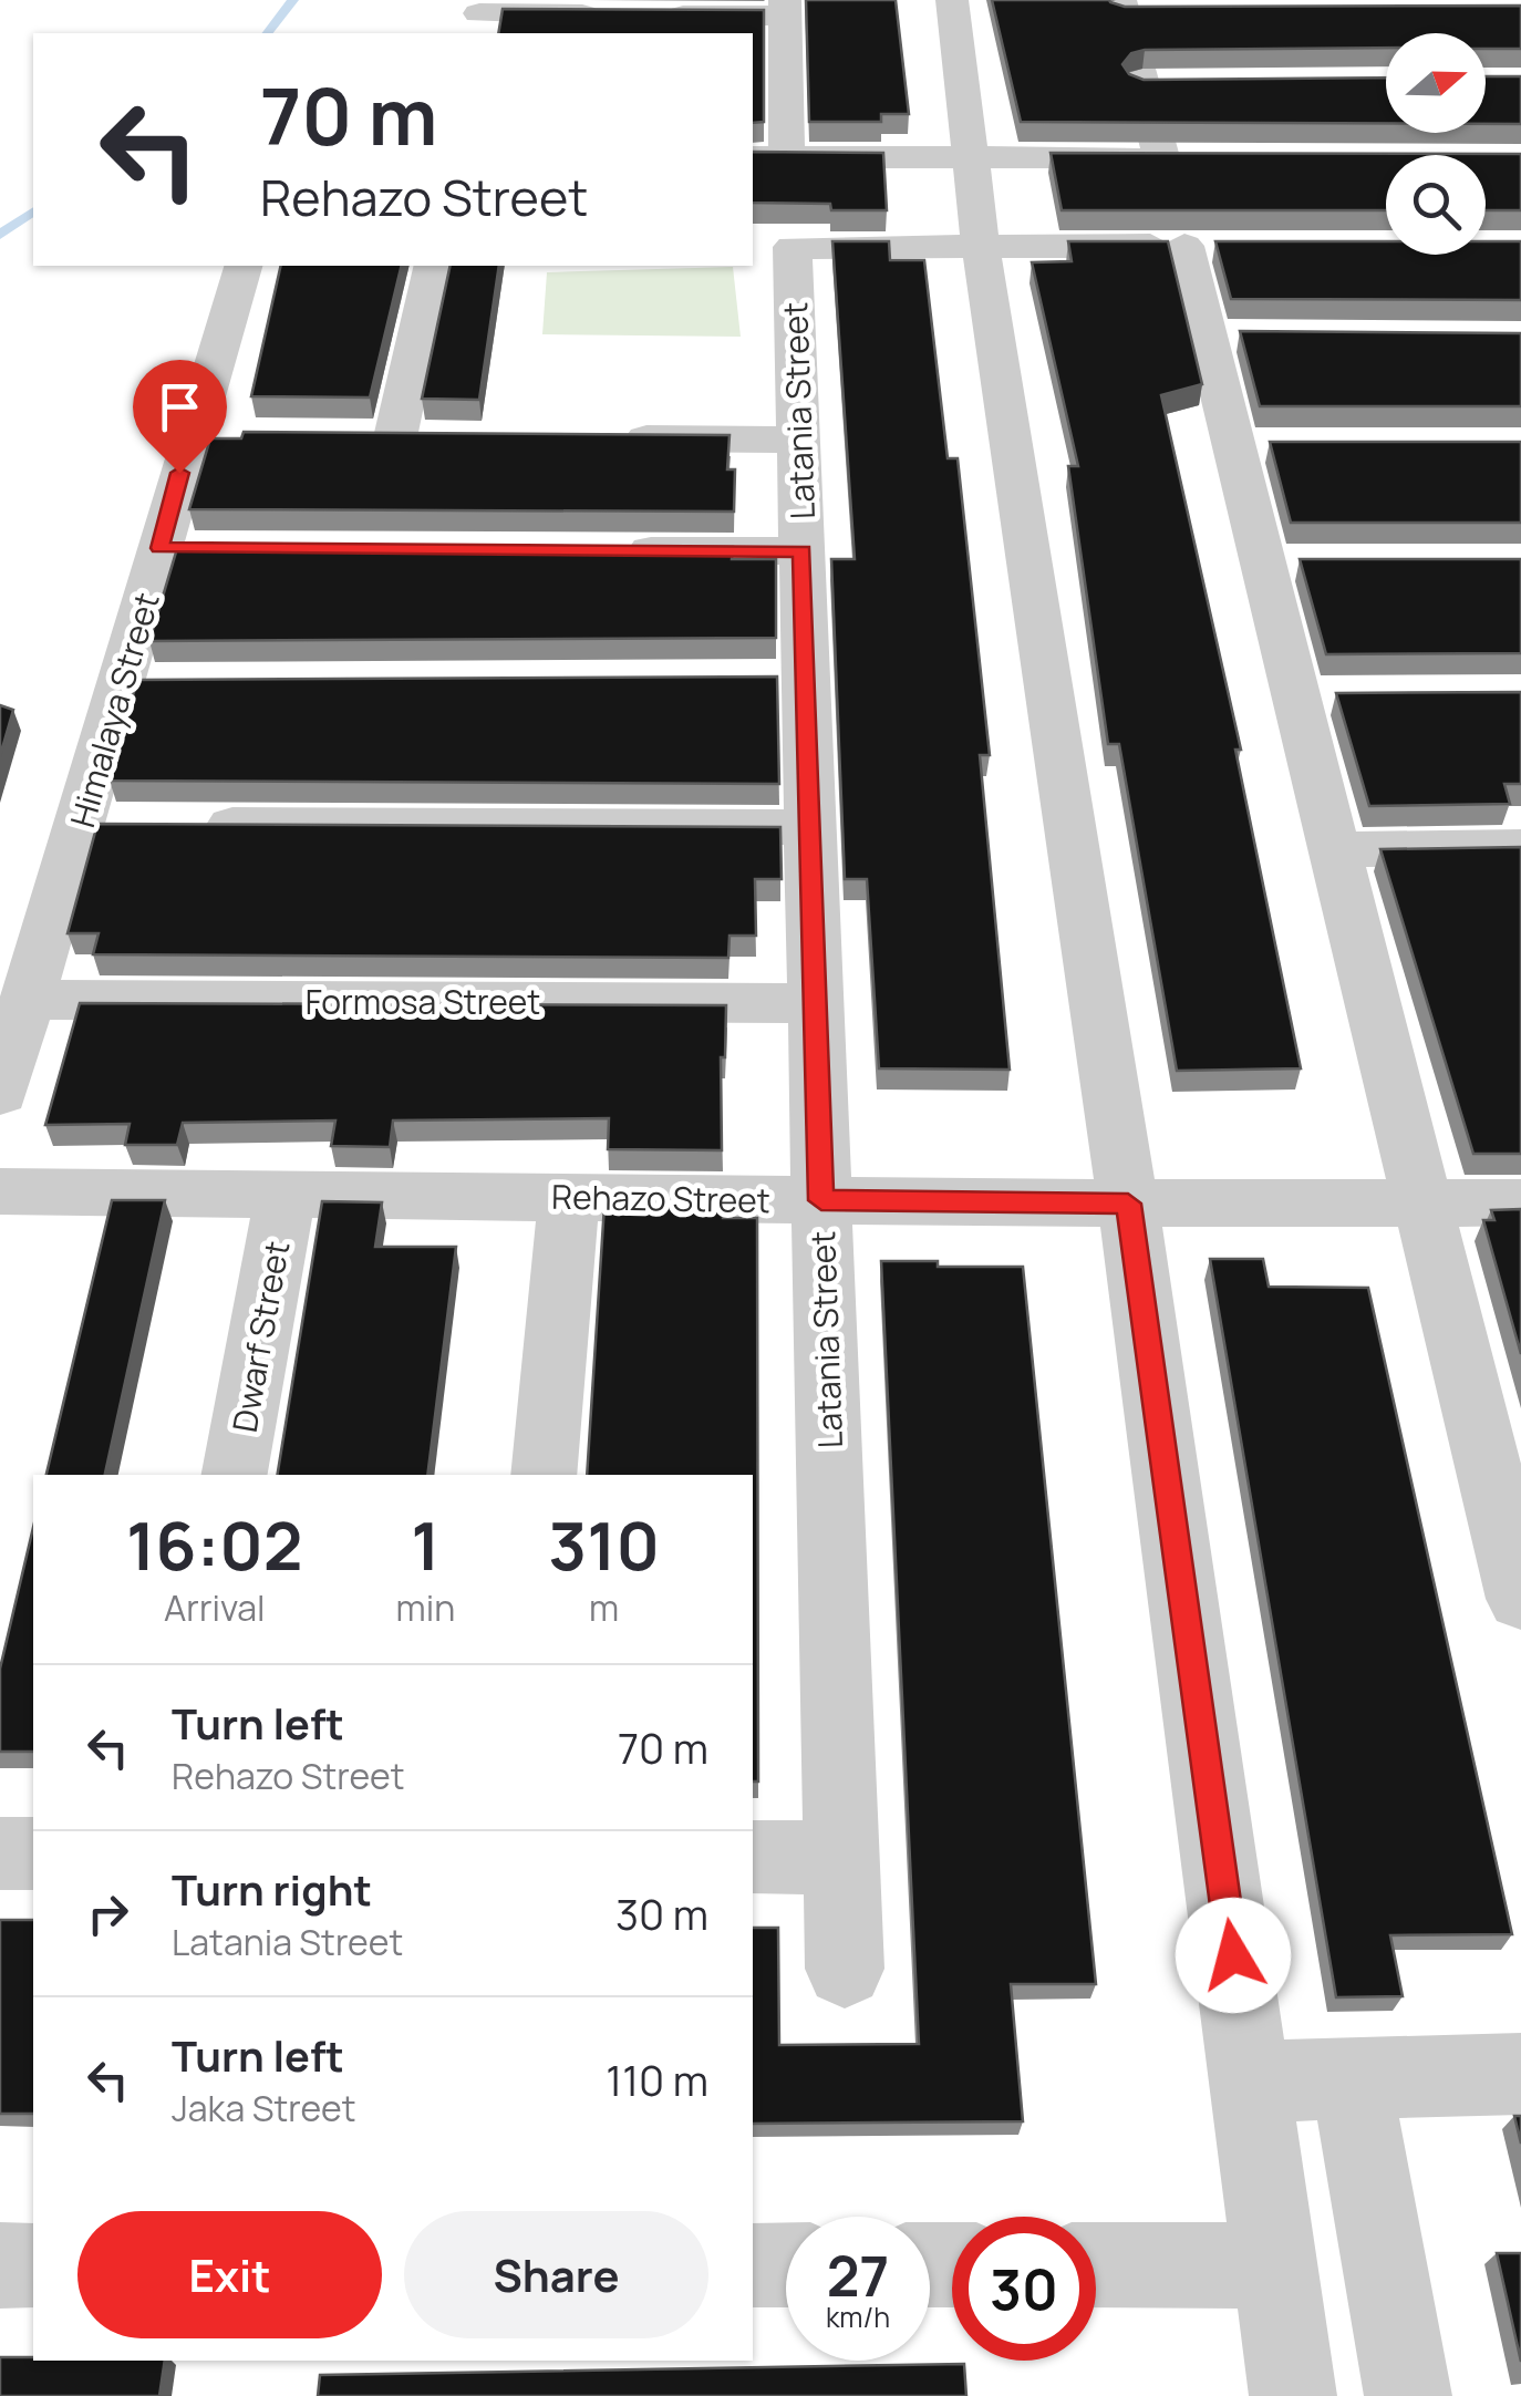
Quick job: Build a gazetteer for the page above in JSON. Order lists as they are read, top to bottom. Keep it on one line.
{"streets":{"street":["Latania Street","Himalaya Street","Formosa Street","Rehazo Street","Dwarf Street"]},"crossings":[["Latania Street","Formosa Street"],["Latania Street","Rehazo Street"],["Himalaya Street","Formosa Street"],["Rehazo Street","Dwarf Street"]],"north":"right","page":{"turn":["70 m","Rehazo Street"],"eta":["16:02","Arrival","1","min","310","m"],"list":[{"name":"Turn left","note":"Rehazo Street","value":"70 m"},{"name":"Turn right","note":"Latania Street","value":"30 m"},{"name":"Turn left","note":"Jaka Street","value":"110 m"}],"buttons":["Exit","Share"],"speed":"27 km/h","limit":"30"}}
